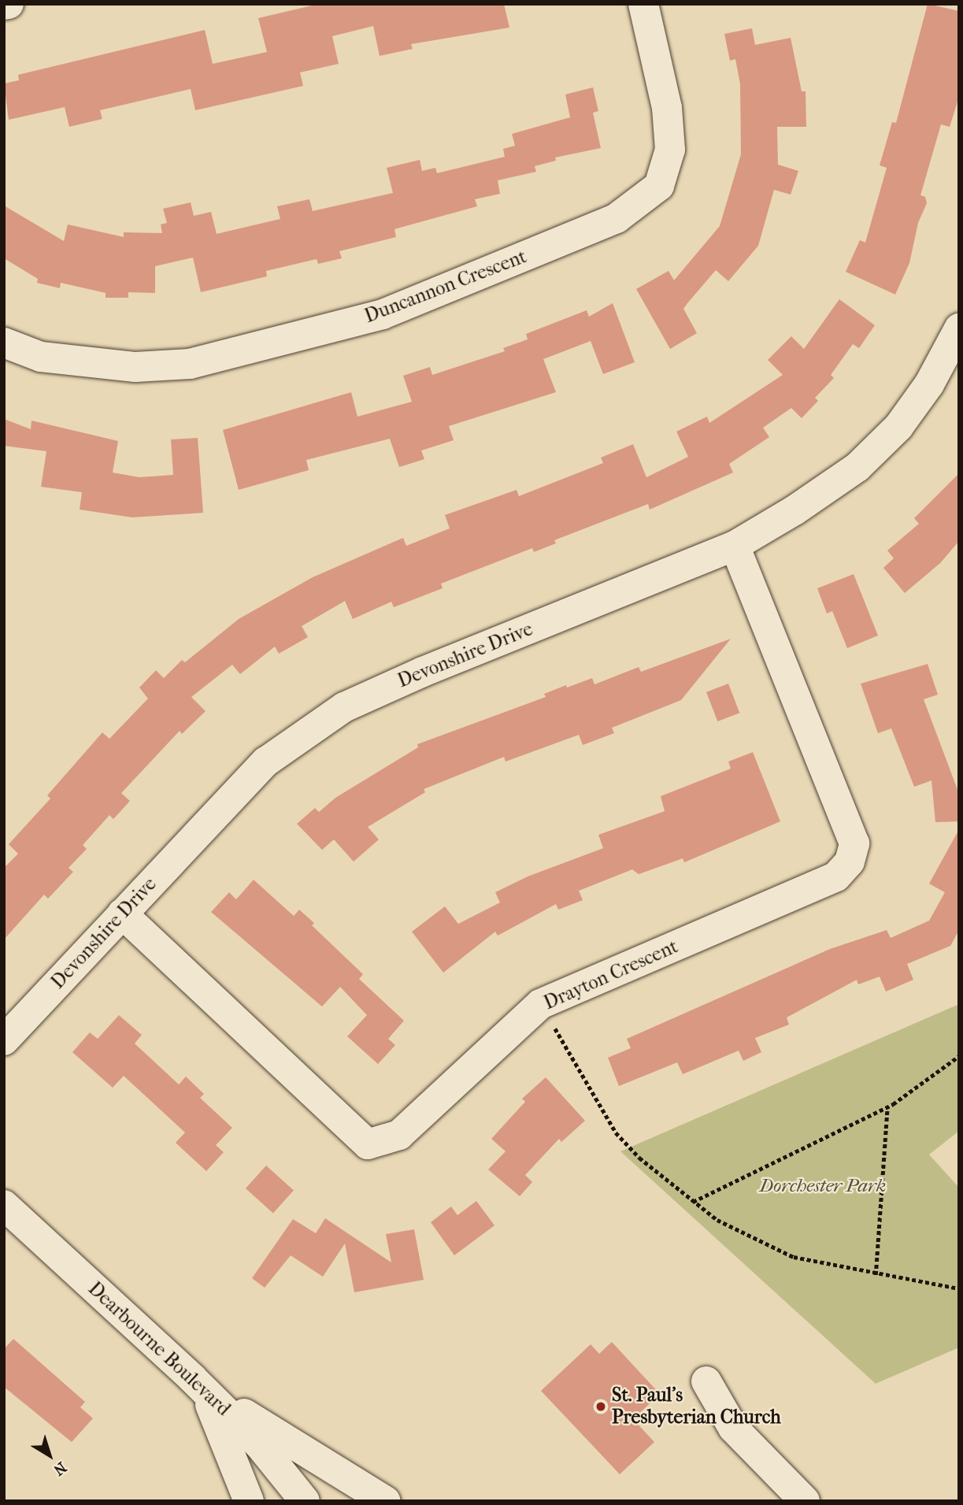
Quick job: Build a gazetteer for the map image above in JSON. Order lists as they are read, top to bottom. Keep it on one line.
{"streets":{"street":["Duncannon Crescent","Devonshire Drive","Drayton Crescent","Dearbourne Boulevard"]},"crossings":[["Devonshire Drive","Drayton Crescent"]],"parks":["Dorchester Park"],"places":["St. Paul's Presbyterian Church"],"north":"bottom right"}
